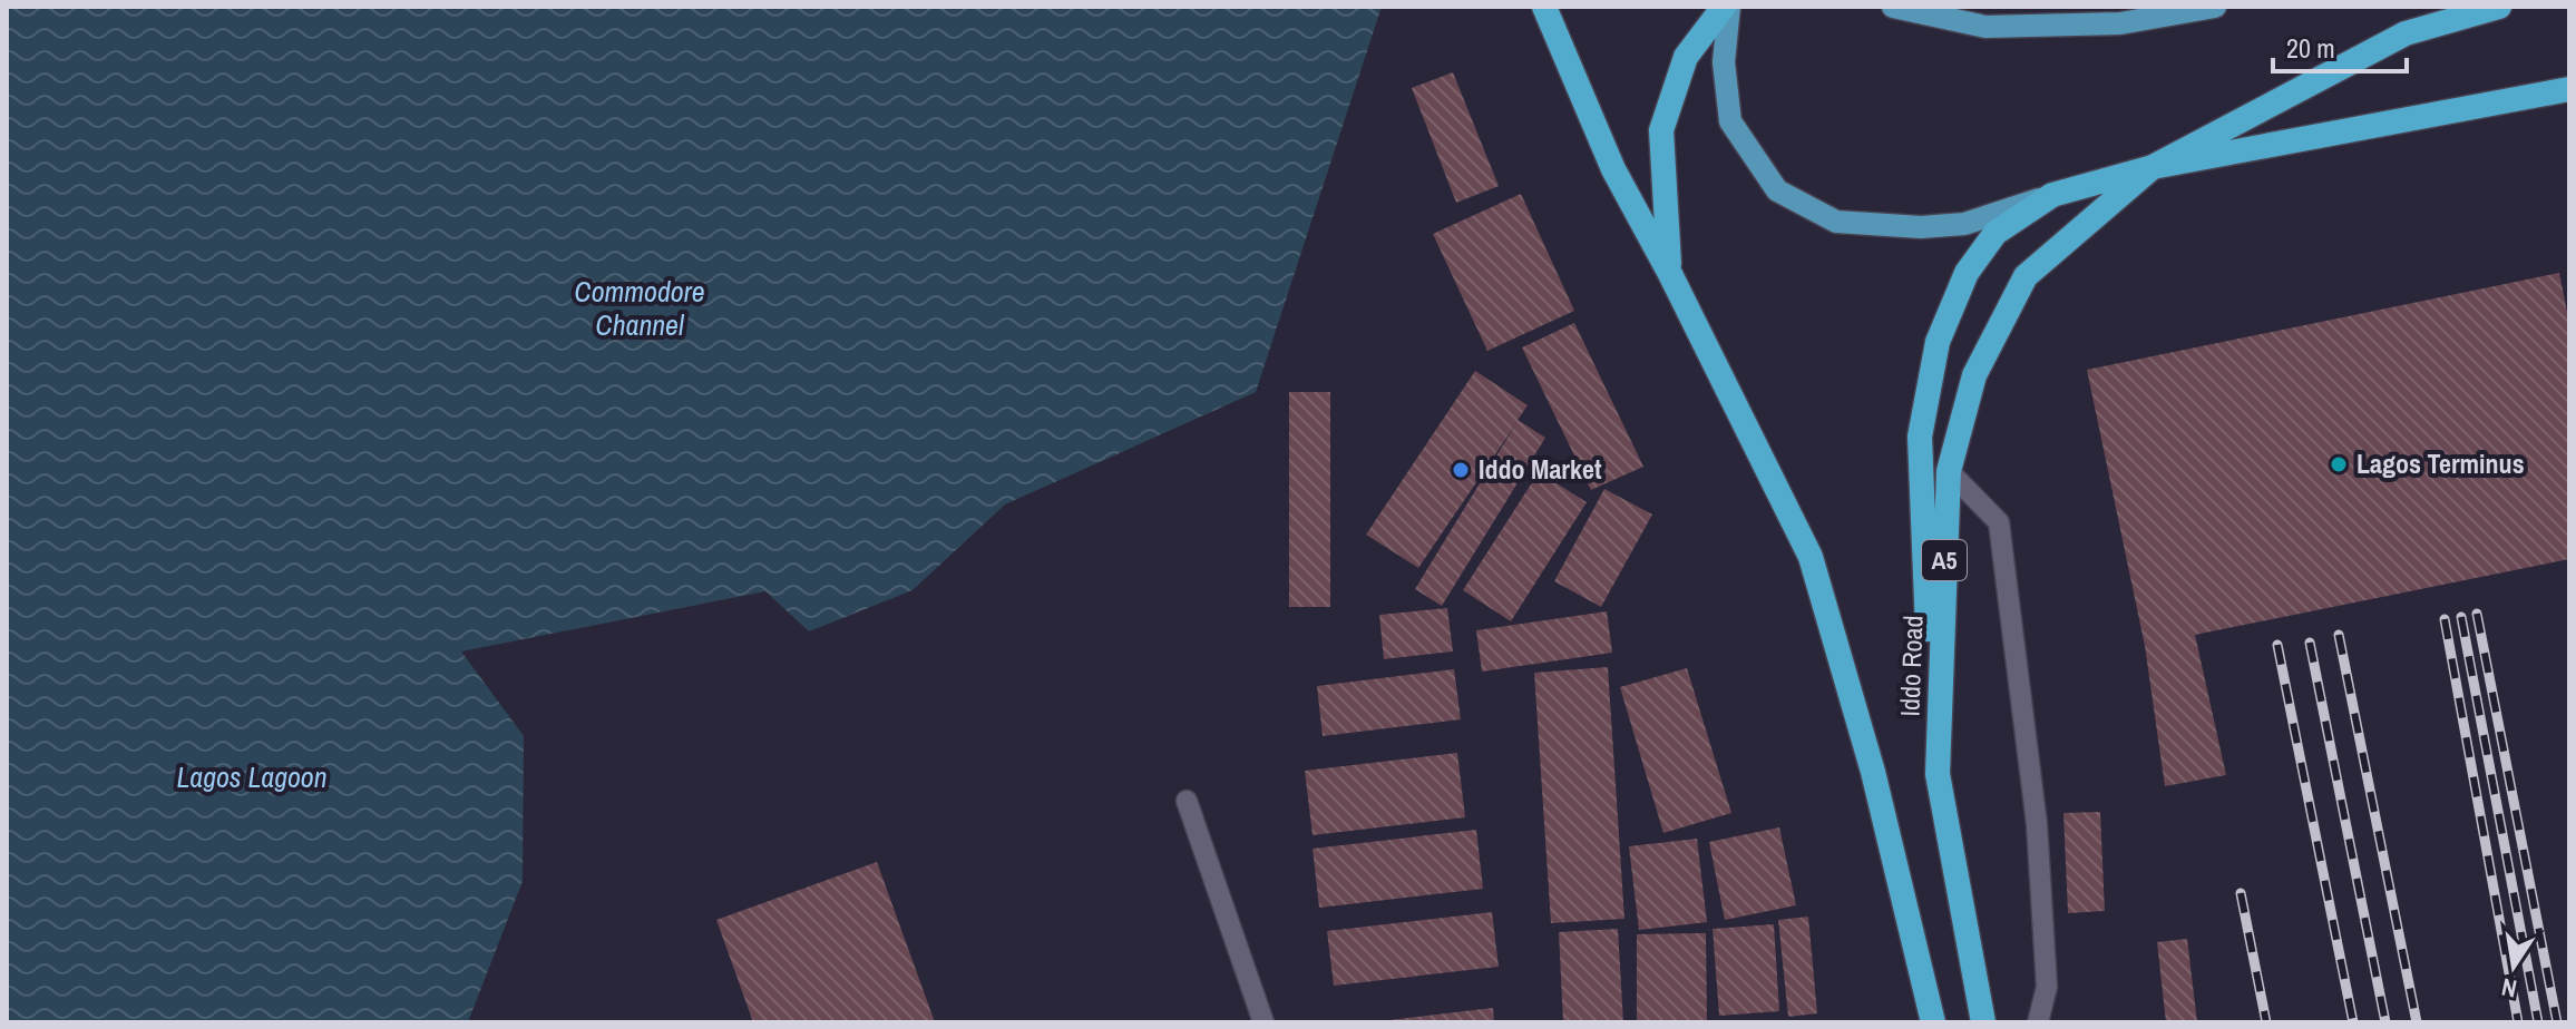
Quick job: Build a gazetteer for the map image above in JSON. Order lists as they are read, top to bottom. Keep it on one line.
{"streets":{"highway":["A5","Iddo Road"]},"water":["Commodore Channel","Lagos Lagoon"],"places":["Lagos Terminus","Iddo Market"],"scale_bar":"20 m","north":"bottom"}
